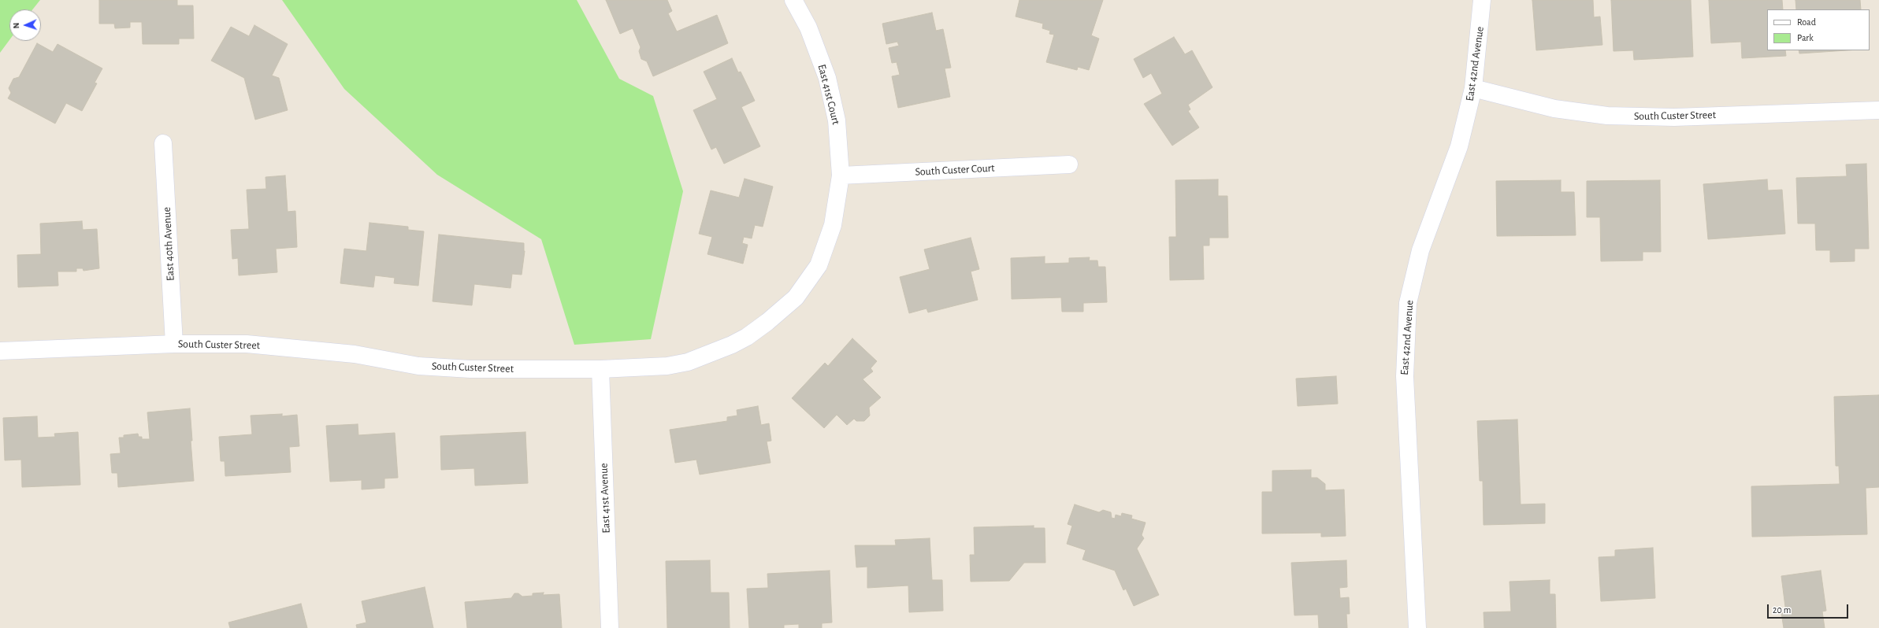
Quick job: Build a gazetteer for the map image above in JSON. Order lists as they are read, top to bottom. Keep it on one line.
{"streets":{"street":["East 42nd Avenue","East 41st Court","South Custer Street","South Custer Court","East 40th Avenue","East 41st Avenue"]},"crossings":[["East 42nd Avenue","South Custer Street"],["East 41st Court","South Custer Street"],["East 41st Court","South Custer Court"],["South Custer Street","South Custer Court"],["South Custer Street","East 40th Avenue"],["South Custer Street","East 41st Avenue"]],"legend":["Road","Park"],"scale_bar":"20 m","north":"left"}
